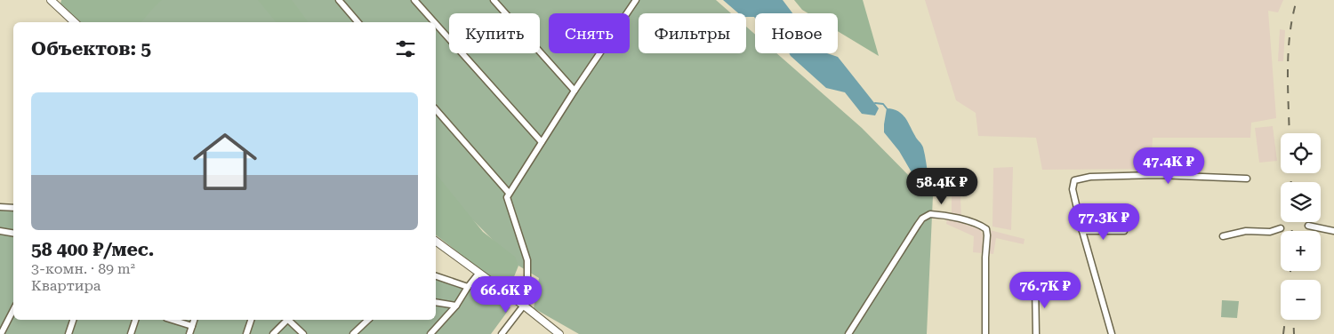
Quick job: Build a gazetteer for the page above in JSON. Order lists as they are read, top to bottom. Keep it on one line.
{"page":{"chip":["Купить","Снять","Фильтры","Новое"],"heading":"Объектов: 5","list":[{"name":"58 400 ₽/мес.","note":"3-комн. · 89 m² · Квартира"}],"map_buttons":["+","−"],"price":["47.4K ₽","58.4K ₽","77.3K ₽","76.7K ₽","66.6K ₽"]}}
